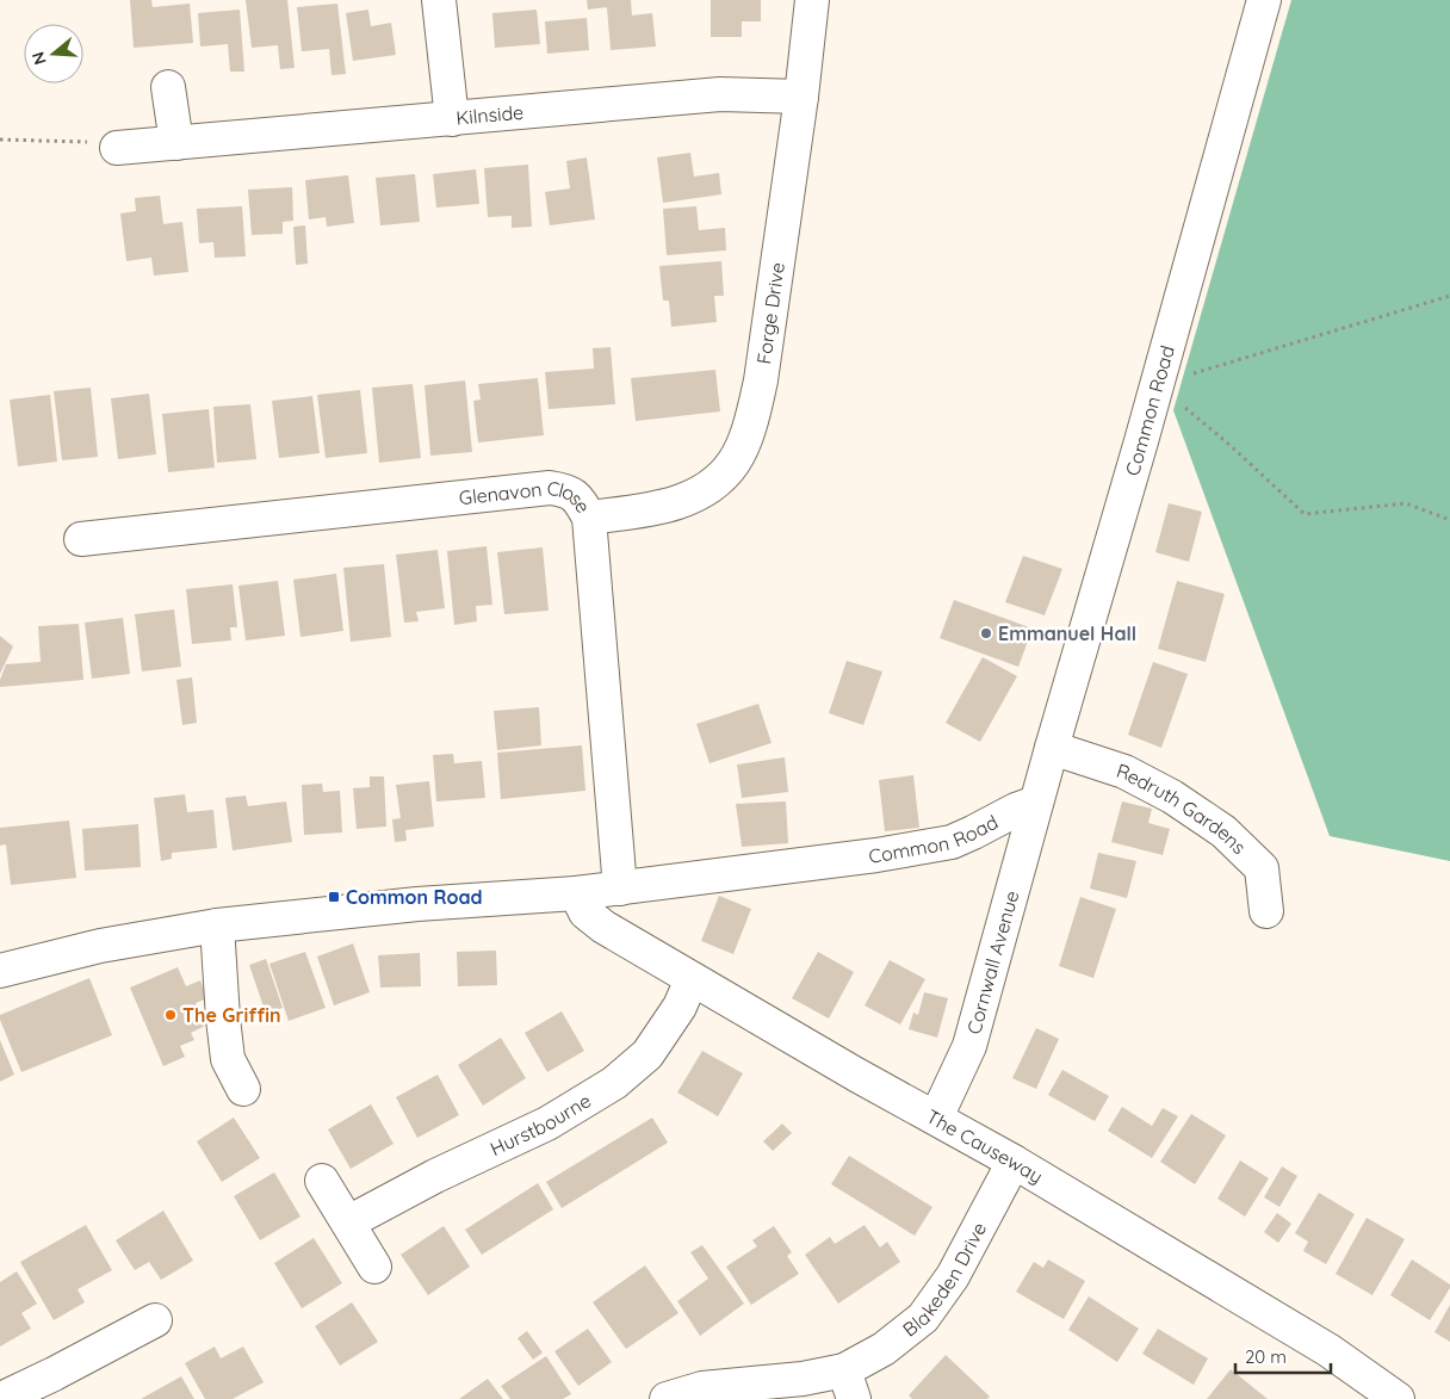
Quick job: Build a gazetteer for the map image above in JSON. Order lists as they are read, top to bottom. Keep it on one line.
{"streets":{"street":["Kilnside","Forge Drive","Common Road","Glenavon Close","Redruth Gardens","Cornwall Avenue","Hurstbourne","The Causeway","Blakeden Drive"]},"crossings":[["Kilnside","Forge Drive"],["Forge Drive","Glenavon Close"],["Common Road","Glenavon Close"],["Common Road","Redruth Gardens"],["Common Road","Cornwall Avenue"],["Common Road","The Causeway"],["Cornwall Avenue","The Causeway"],["Hurstbourne","The Causeway"],["The Causeway","Blakeden Drive"]],"places":{"other":["Emmanuel Hall","The Griffin"],"transit":["Common Road"]},"scale_bar":"20 m","north":"left"}
